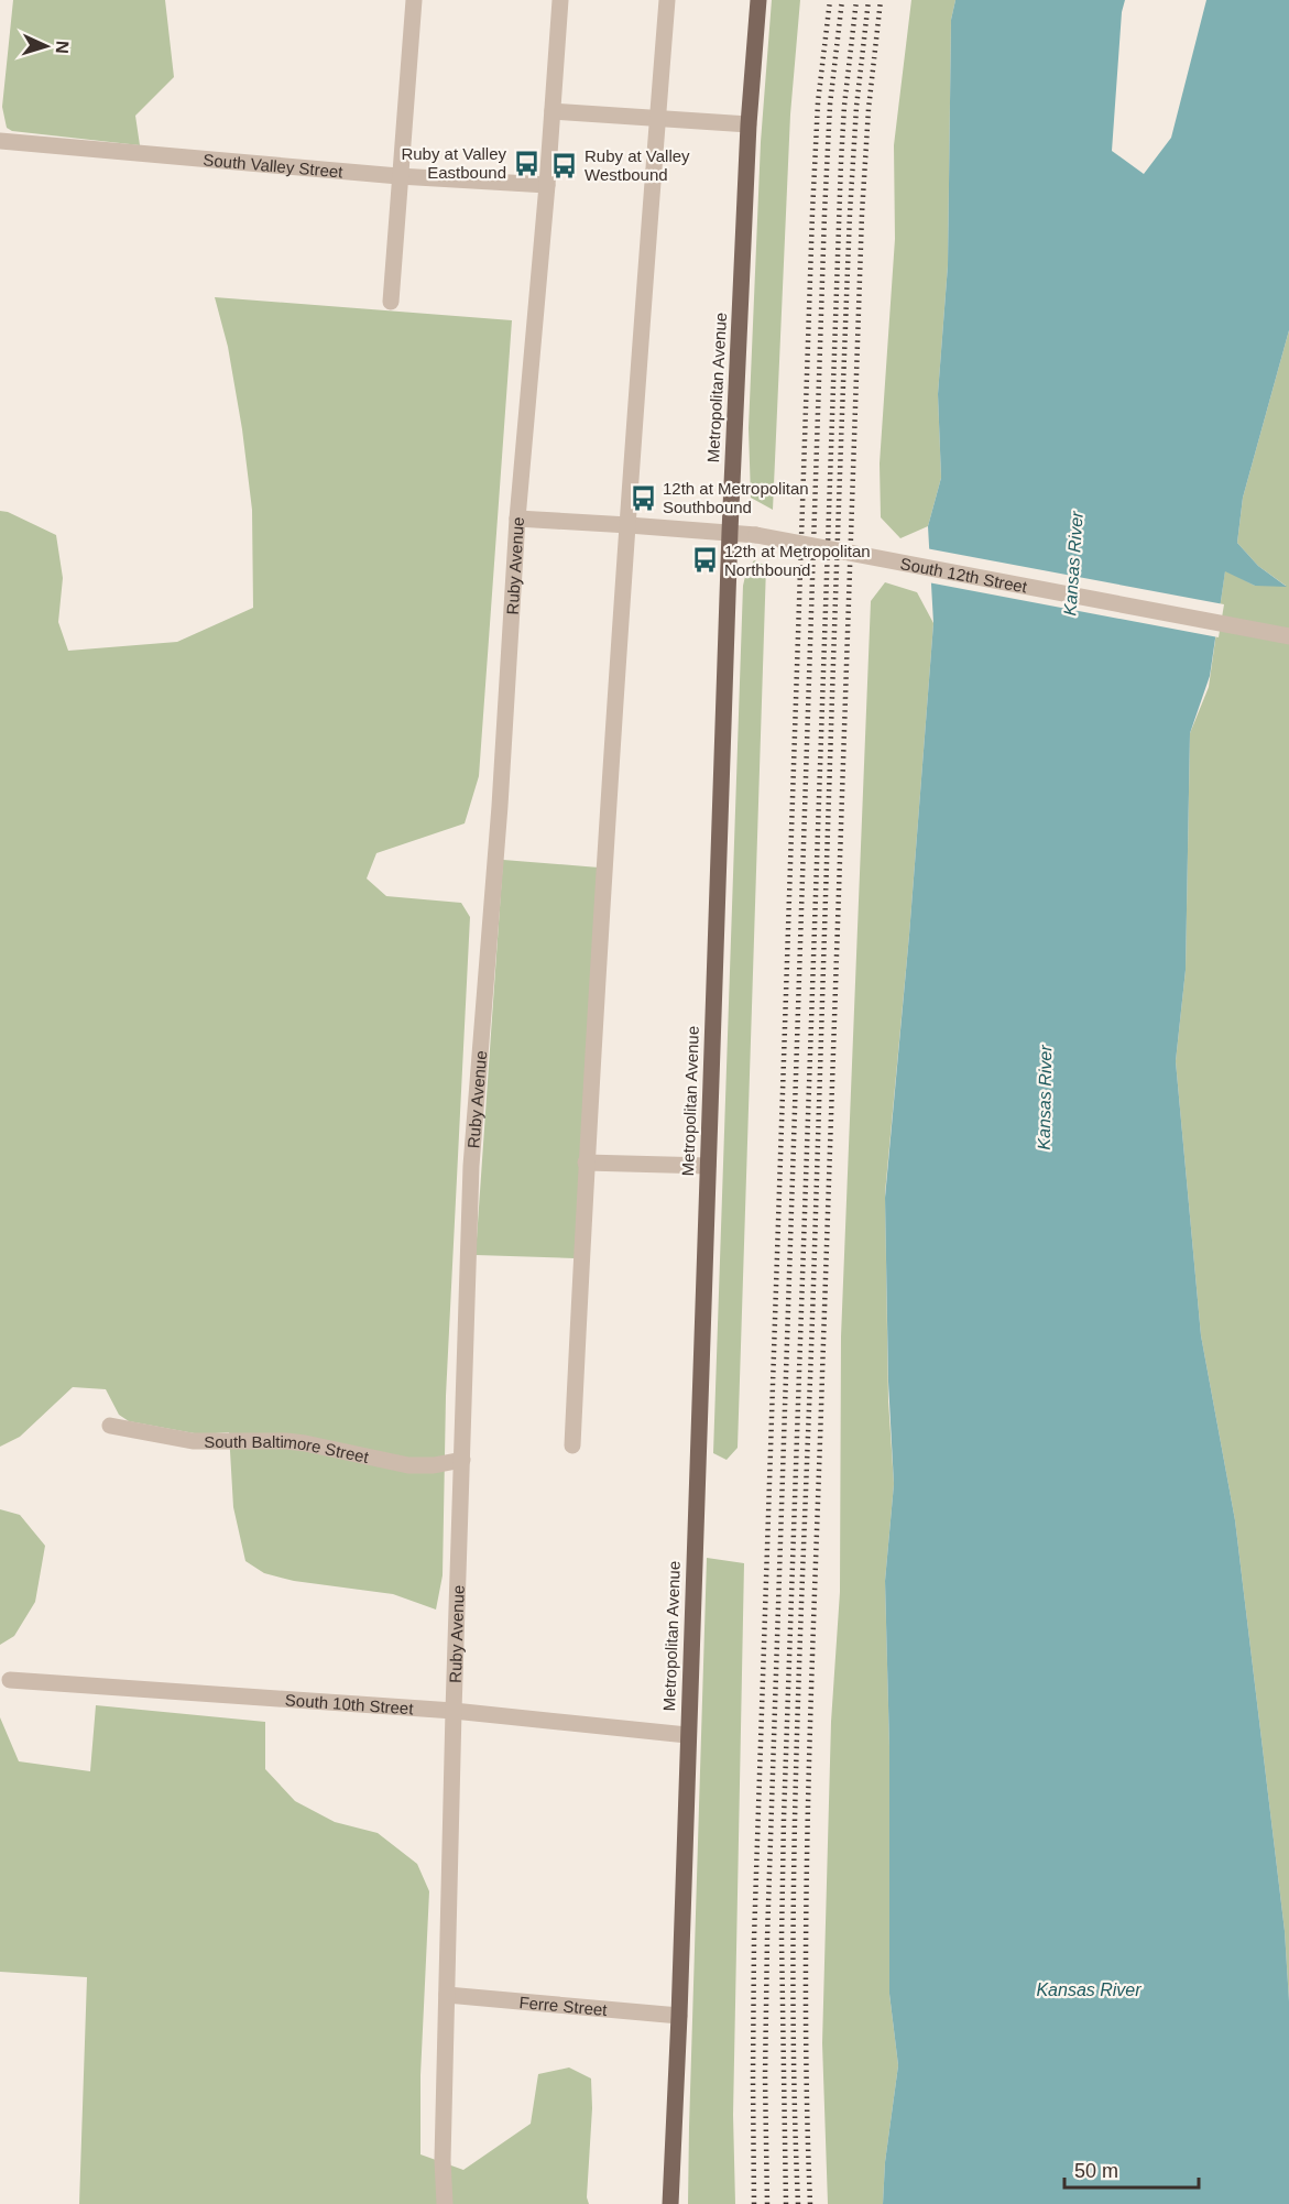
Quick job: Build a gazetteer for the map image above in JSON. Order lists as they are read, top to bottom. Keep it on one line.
{"streets":{"main road":["Metropolitan Avenue"],"street":["South Valley Street","Ruby Avenue","South 12th Street","South Baltimore Street","South 10th Street","Ferre Street"]},"crossings":[["South Valley Street","Ruby Avenue"],["Metropolitan Avenue","South 12th Street"],["Metropolitan Avenue","South 10th Street"],["Metropolitan Avenue","Ferre Street"],["Ruby Avenue","South 12th Street"],["Ruby Avenue","South Baltimore Street"],["Ruby Avenue","South 10th Street"],["Ruby Avenue","Ferre Street"]],"water":["Kansas River"],"places":{"bus stop":["Ruby at Valley Eastbound","Ruby at Valley Westbound","12th at Metropolitan Southbound","12th at Metropolitan Northbound"]},"scale_bar":"50 m","north":"right"}
